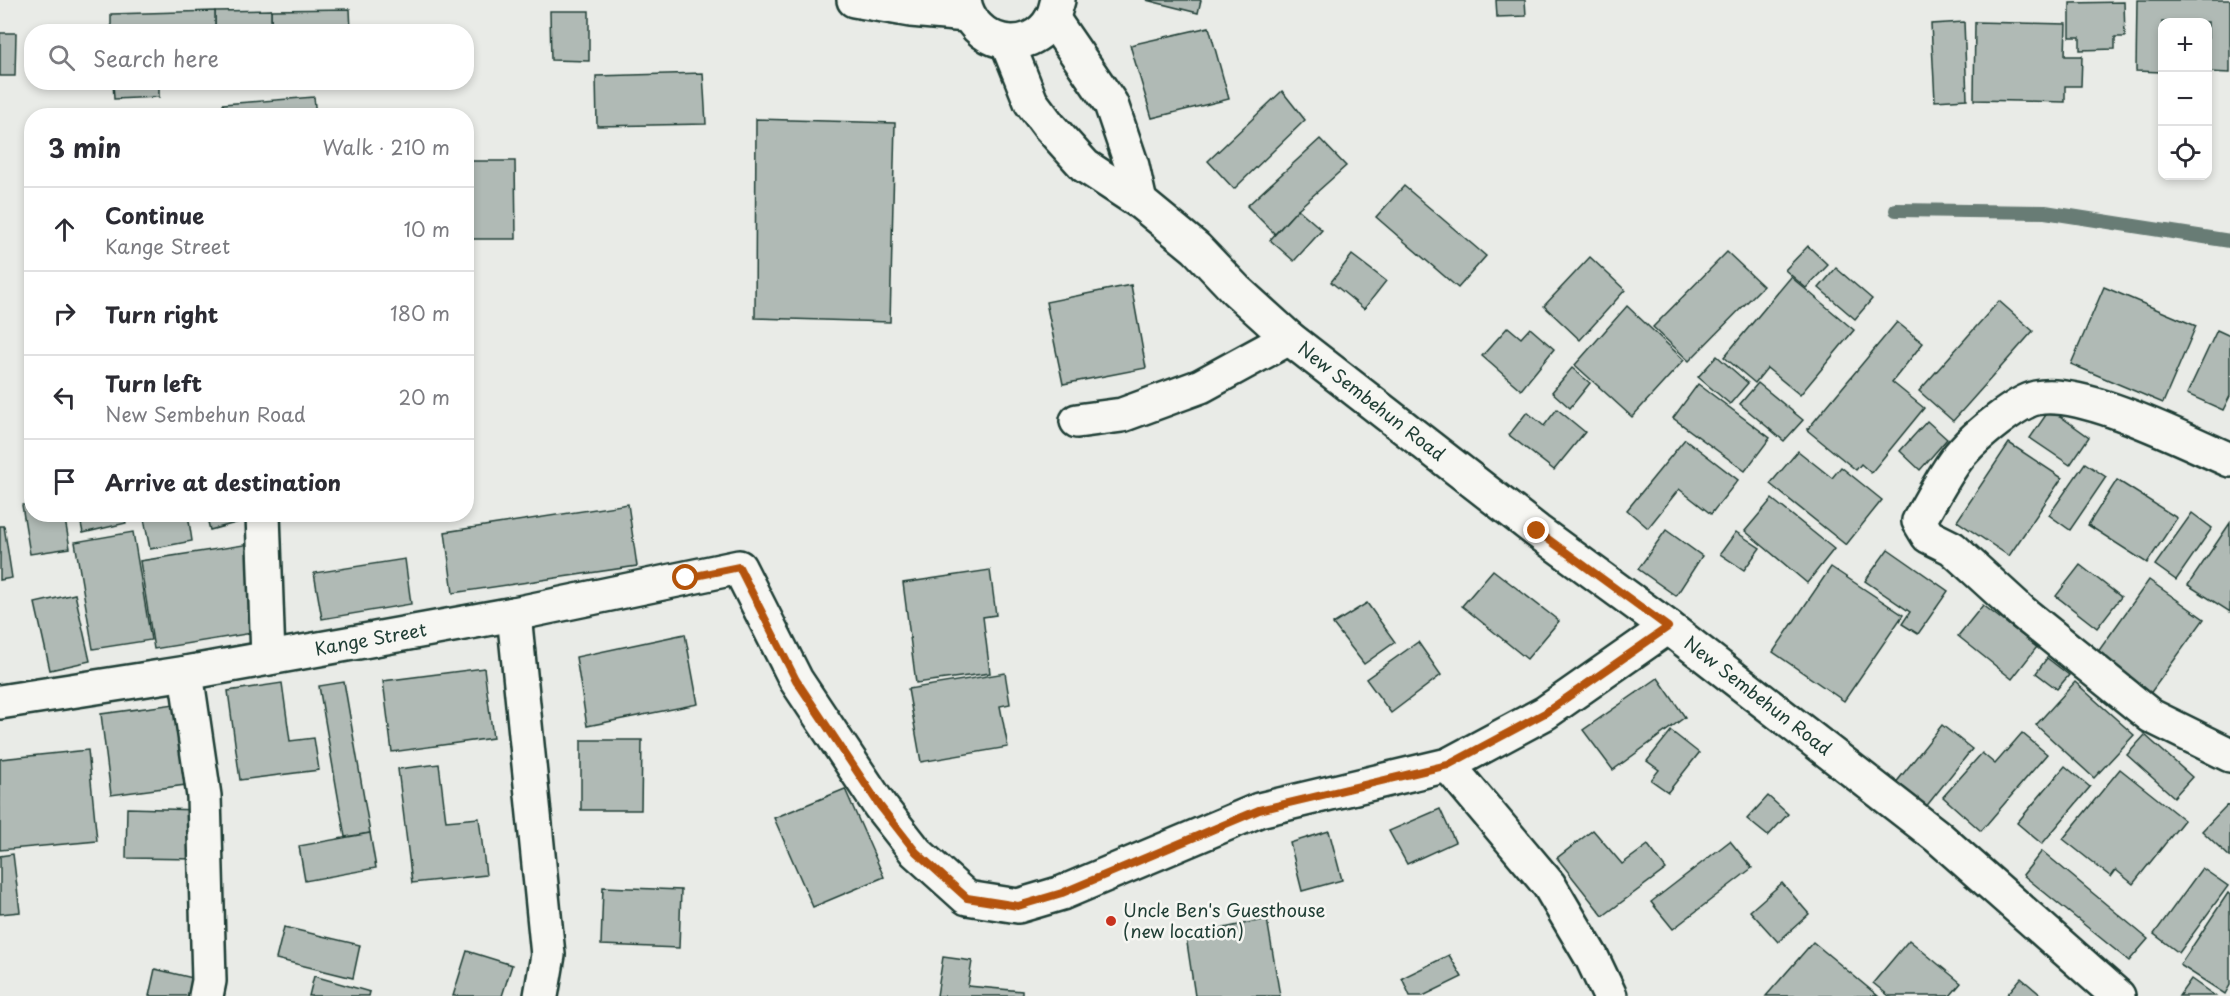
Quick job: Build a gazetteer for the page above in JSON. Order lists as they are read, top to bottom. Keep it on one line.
{"streets":{"street":["New Sembehun Road","Kange Street"]},"places":["Uncle Ben's Guesthouse (new location)"],"page":{"map_buttons":["+","−"],"search":"Search here","heading":["3 min","Walk · 210 m"],"list":[["Continue","Kange Street","10 m"],["Turn right","180 m"],["Turn left","New Sembehun Road","20 m"],"Arrive at destination"]}}
